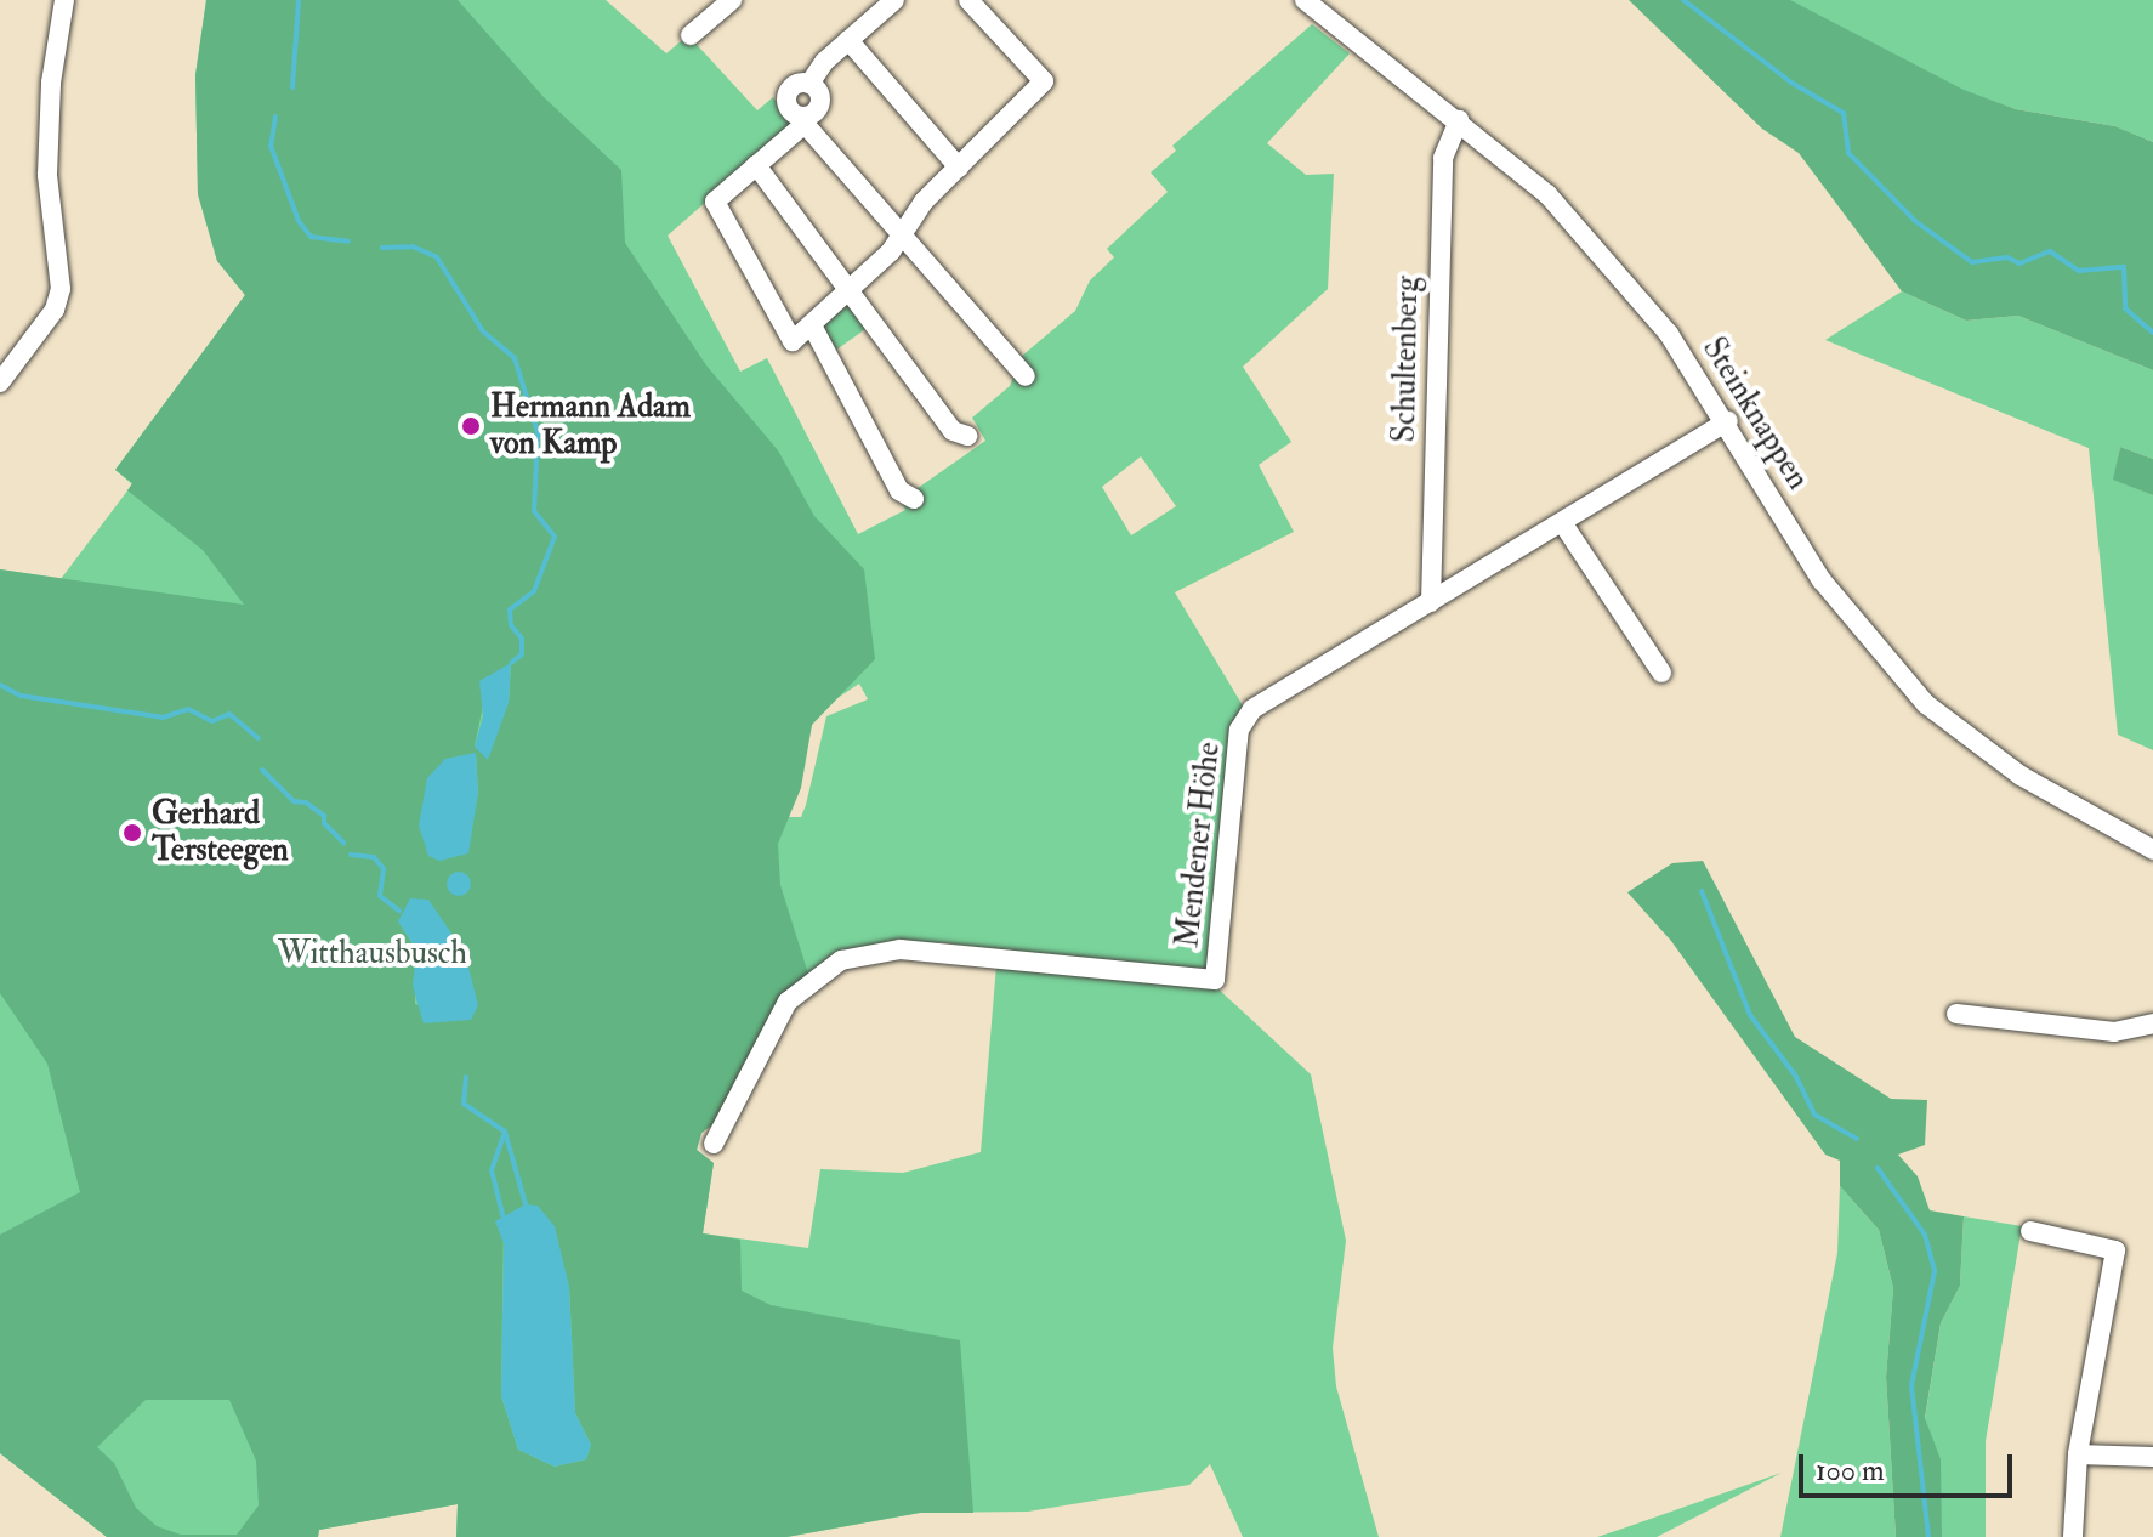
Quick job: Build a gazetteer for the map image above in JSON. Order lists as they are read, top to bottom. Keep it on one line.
{"streets":{"street":["Schultenberg","Steinknappen","Mendener Höhe"]},"crossings":[["Schultenberg","Steinknappen"],["Schultenberg","Mendener Höhe"],["Steinknappen","Mendener Höhe"]],"parks":["Witthausbusch"],"places":["Hermann Adam von Kamp","Gerhard Tersteegen"],"scale_bar":"100 m"}
